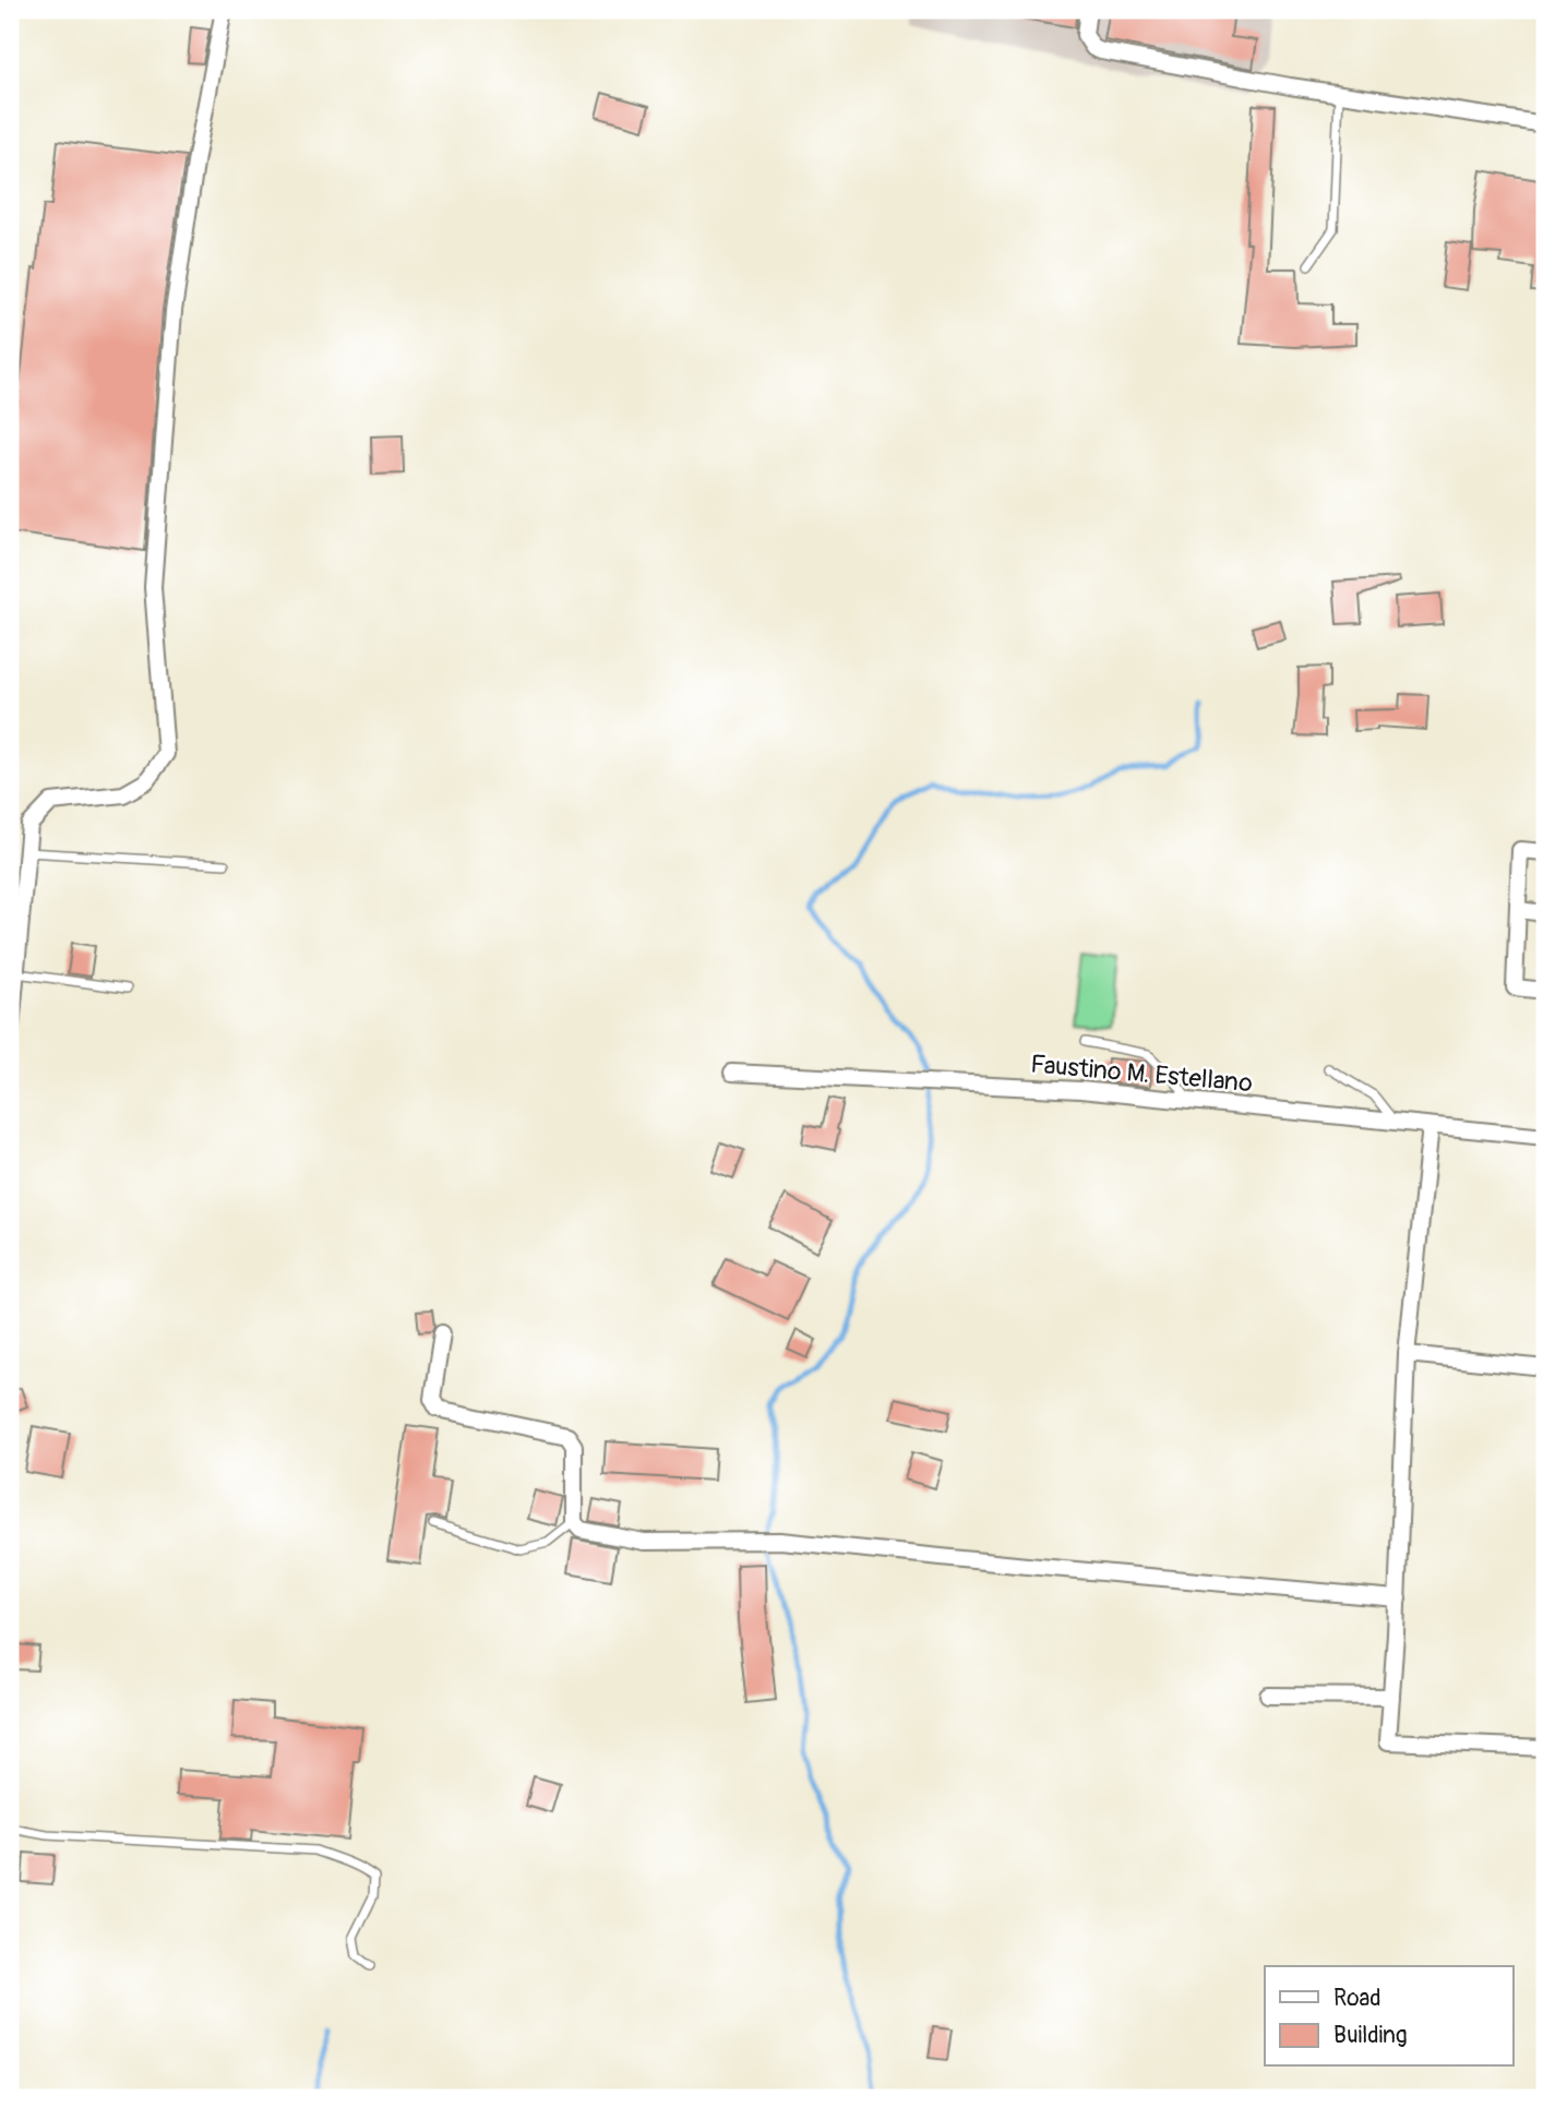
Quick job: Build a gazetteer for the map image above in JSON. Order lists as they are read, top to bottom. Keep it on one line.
{"streets":{"street":["Faustino M. Estellano"]},"legend":["Road","Building"]}
